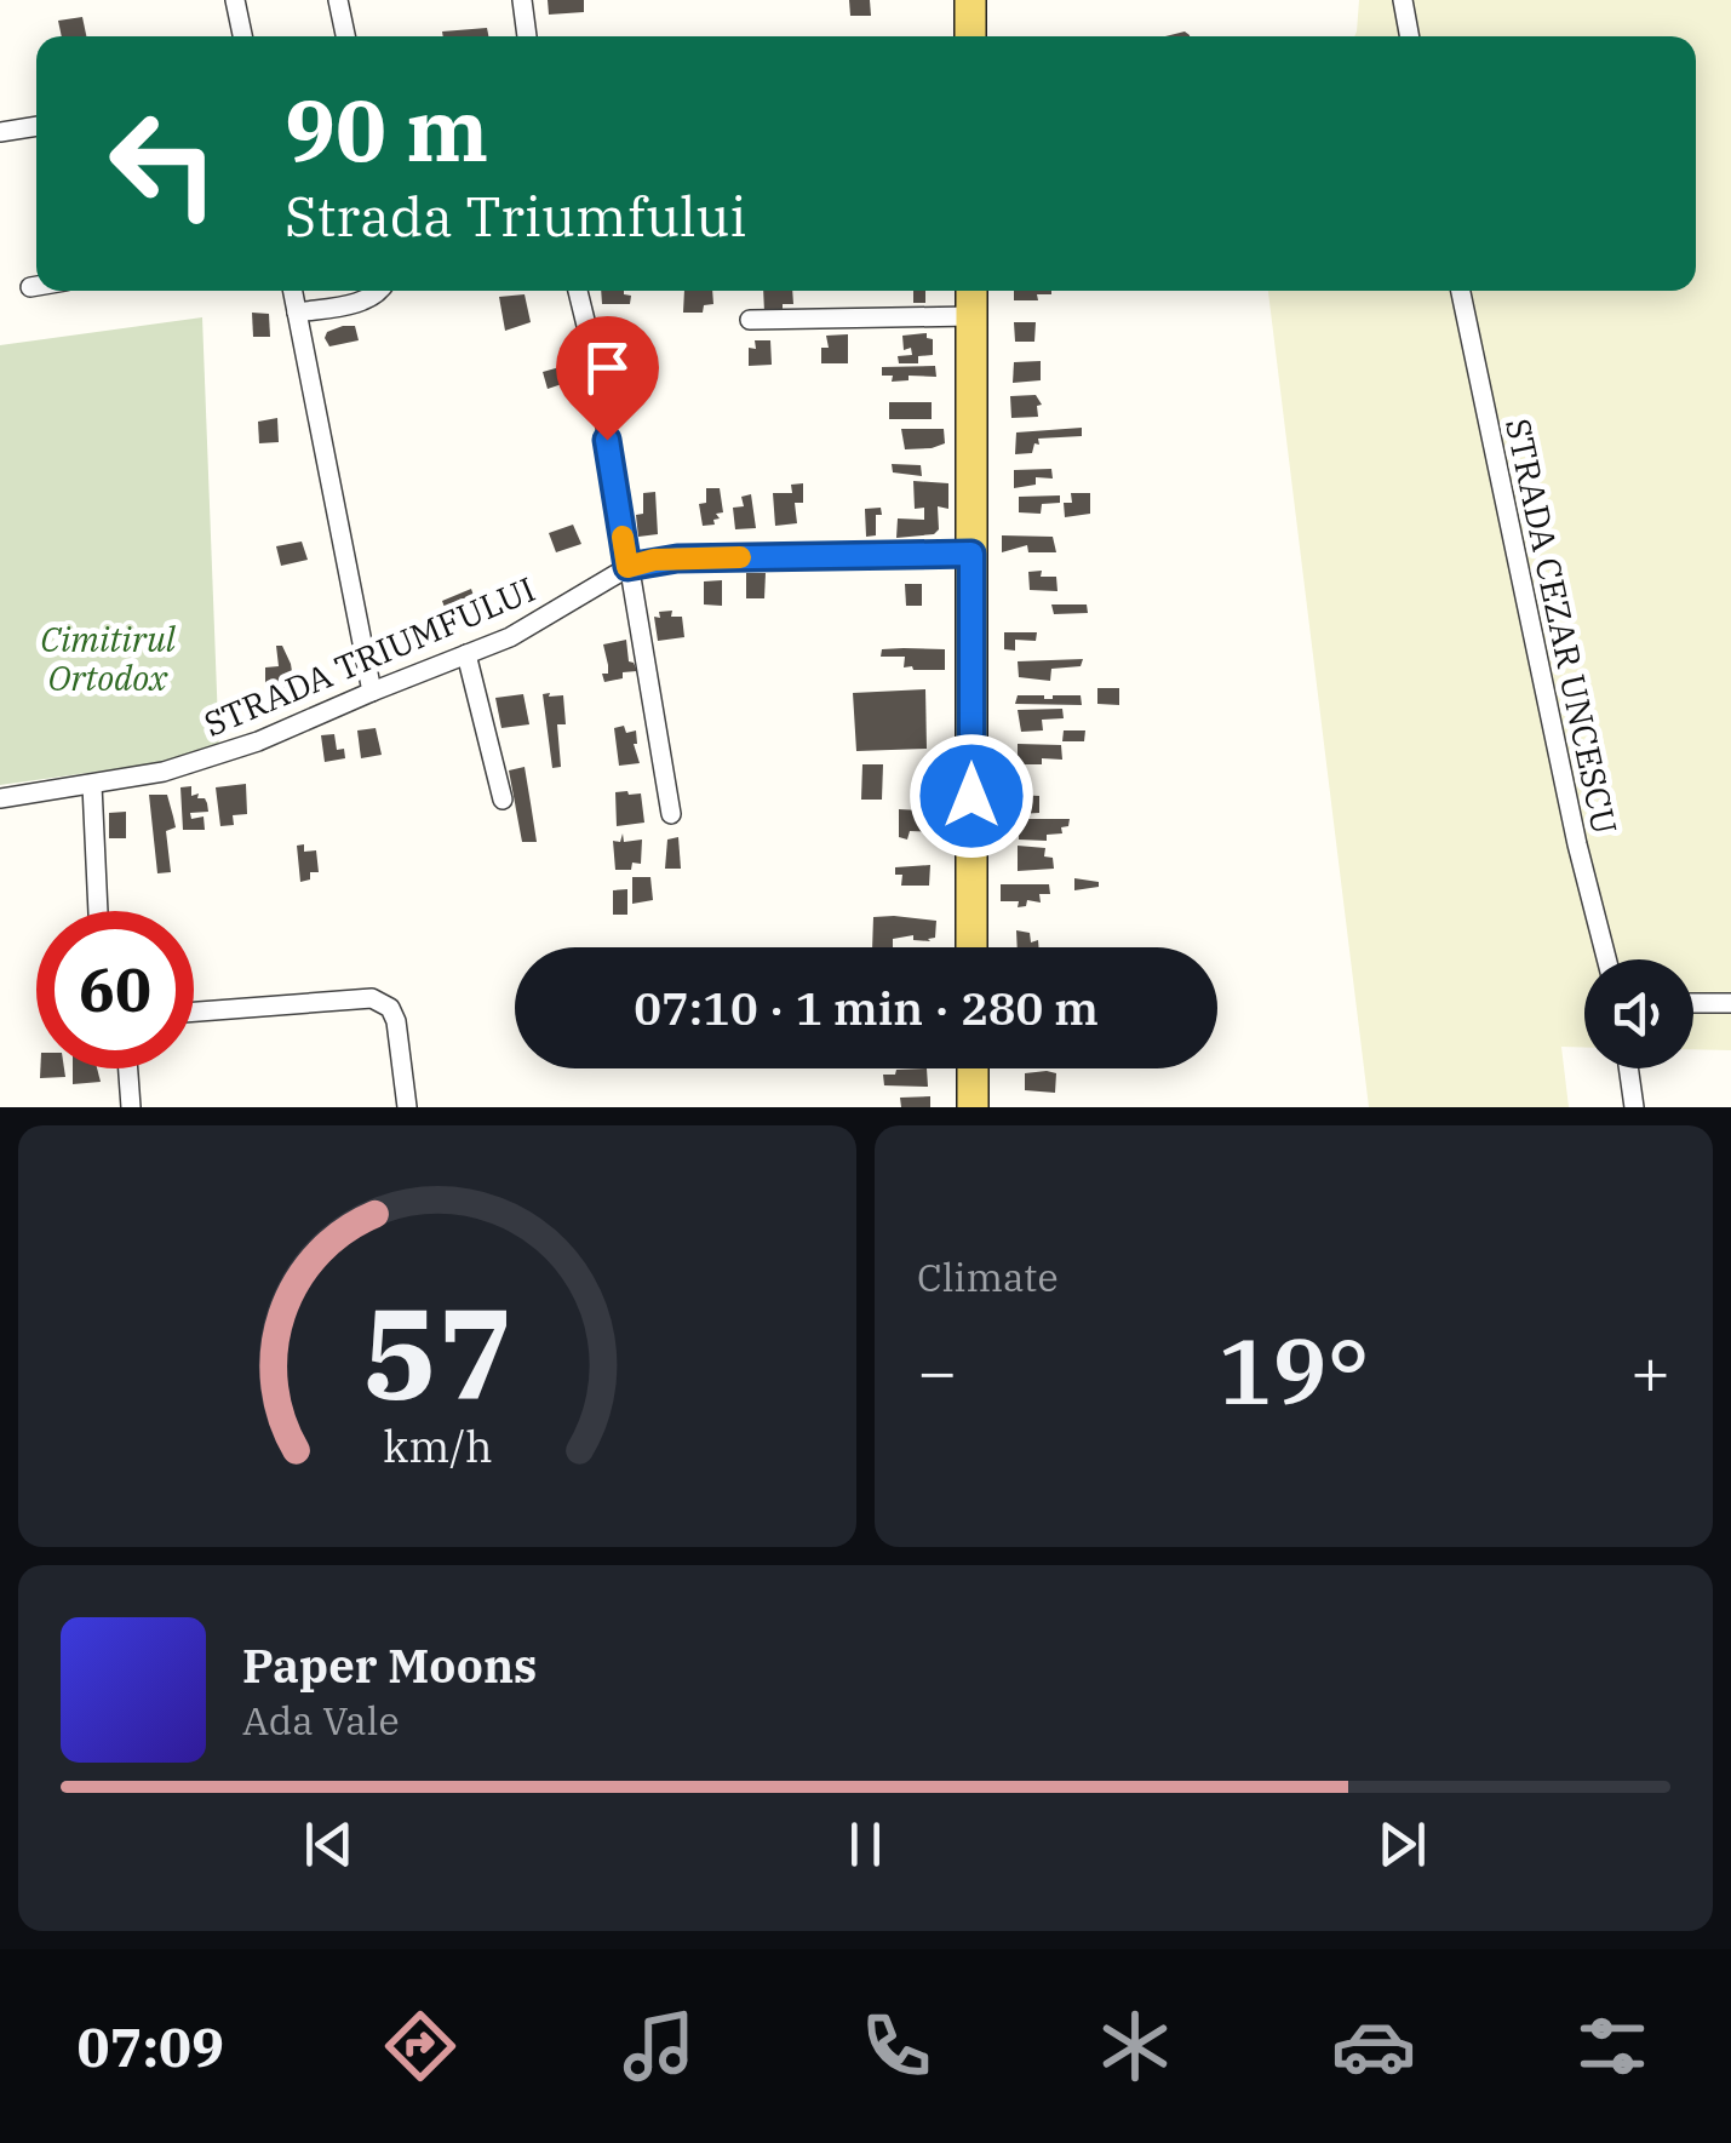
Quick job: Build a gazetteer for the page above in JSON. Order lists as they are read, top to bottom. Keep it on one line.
{"streets":{"street":["STRADA CEZAR UNCESCU","STRADA TRIUMFULUI"]},"parks":["Cimitirul Ortodox"],"page":{"turn":["90 m","Strada Triumfului"],"limit":"60","trip":"07:10 · 1 min · 280 m","tile":"Climate","heat":["−","19°","+"],"song":["Paper Moons","Ada Vale"],"tabs":"07:09","gauge":["57","km/h"]}}
